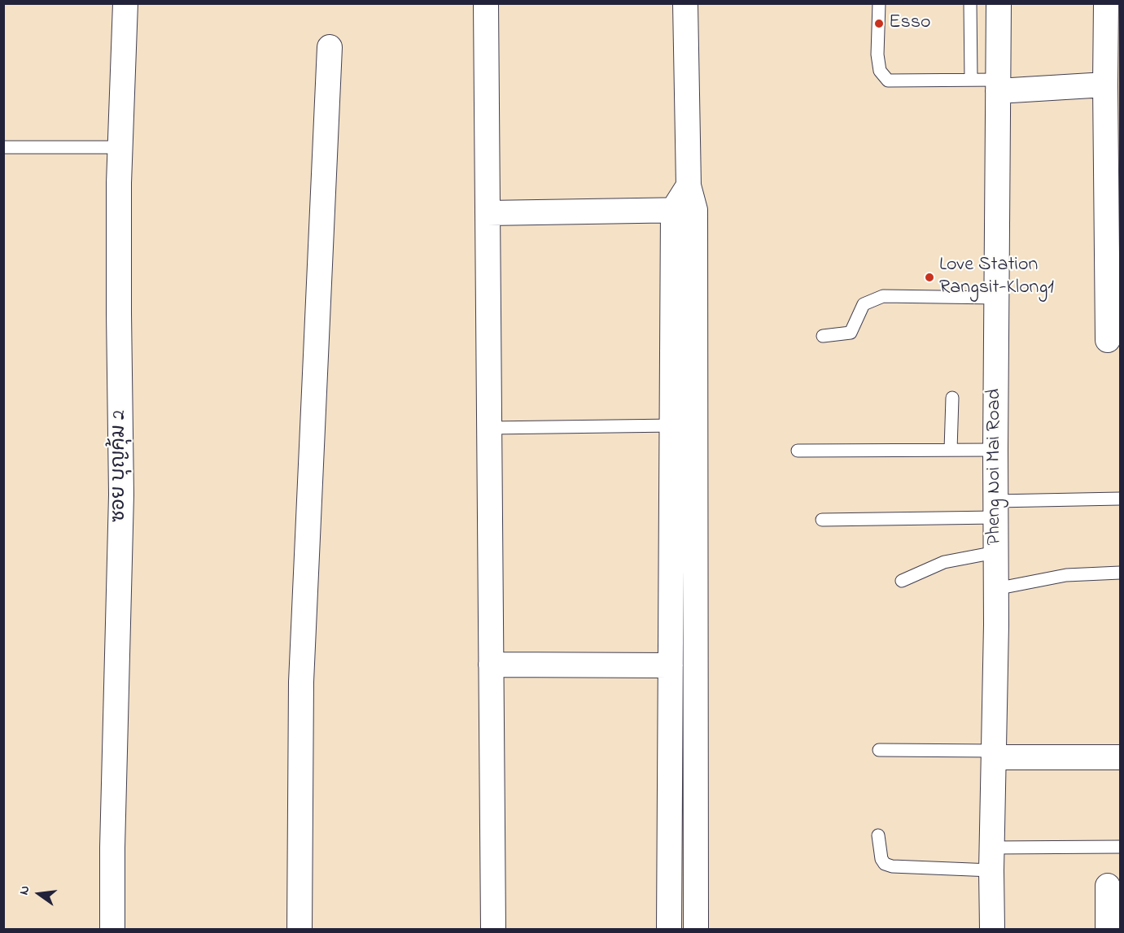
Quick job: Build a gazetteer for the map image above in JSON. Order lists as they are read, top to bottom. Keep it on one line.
{"streets":{"street":["ซอย บุญคุ้ม 2","Pheng Noi Mai Road"]},"places":["Esso","Love Station Rangsit-Klong1"],"north":"left"}
